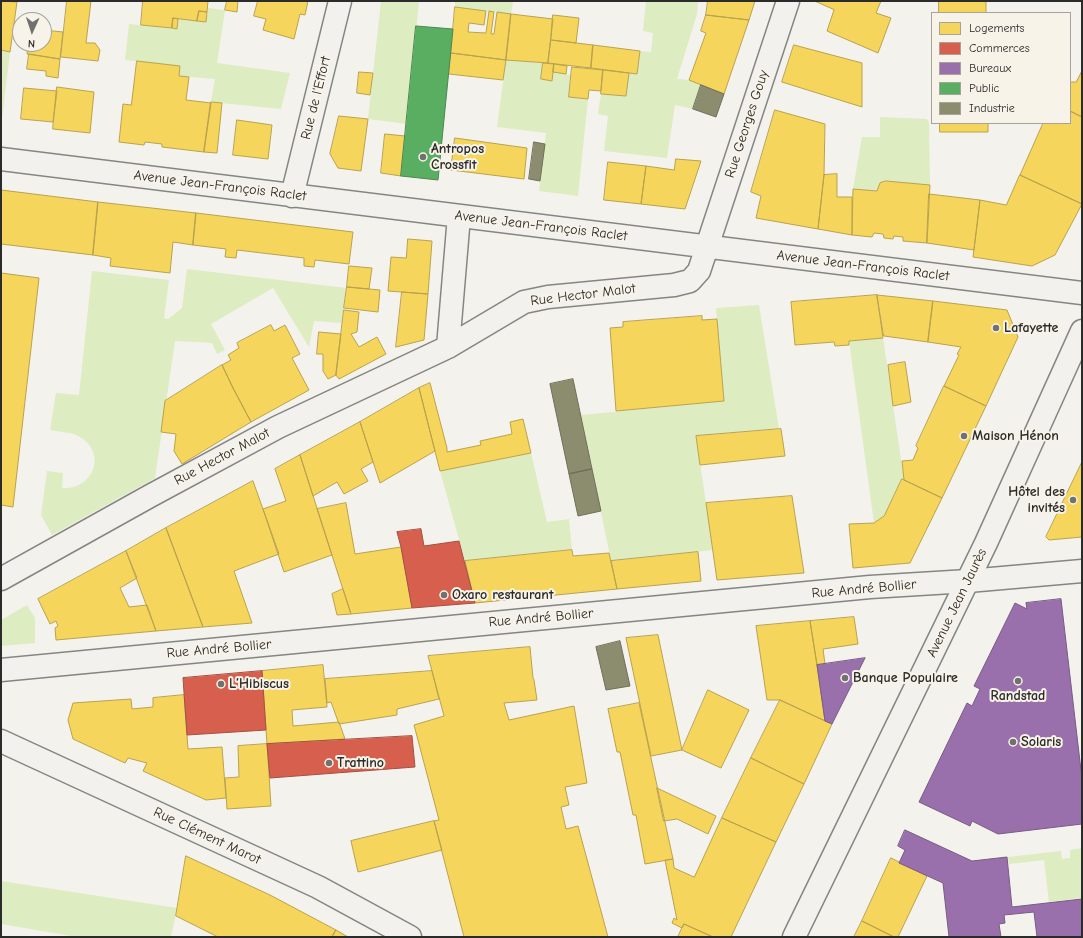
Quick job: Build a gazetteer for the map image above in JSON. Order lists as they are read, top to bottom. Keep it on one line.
{"streets":{"street":["Rue de l'Effort","Rue Georges Gouy","Avenue Jean-François Raclet","Rue Hector Malot","Rue André Bollier","Avenue Jean Jaurès","Rue Clément Marot"]},"crossings":[["Rue de l'Effort","Avenue Jean-François Raclet"],["Rue Georges Gouy","Avenue Jean-François Raclet"],["Rue Georges Gouy","Rue Hector Malot"],["Avenue Jean-François Raclet","Rue Hector Malot"],["Rue André Bollier","Avenue Jean Jaurès"]],"places":["Antropos Crossfit","Lafayette","Maison Hénon","Hôtel des invités","Oxaro restaurant","Banque Populaire","Randstad","L’Hibiscus","Solaris","Trattino"],"legend":["Logements","Commerces","Bureaux","Public","Industrie"],"north":"bottom"}
